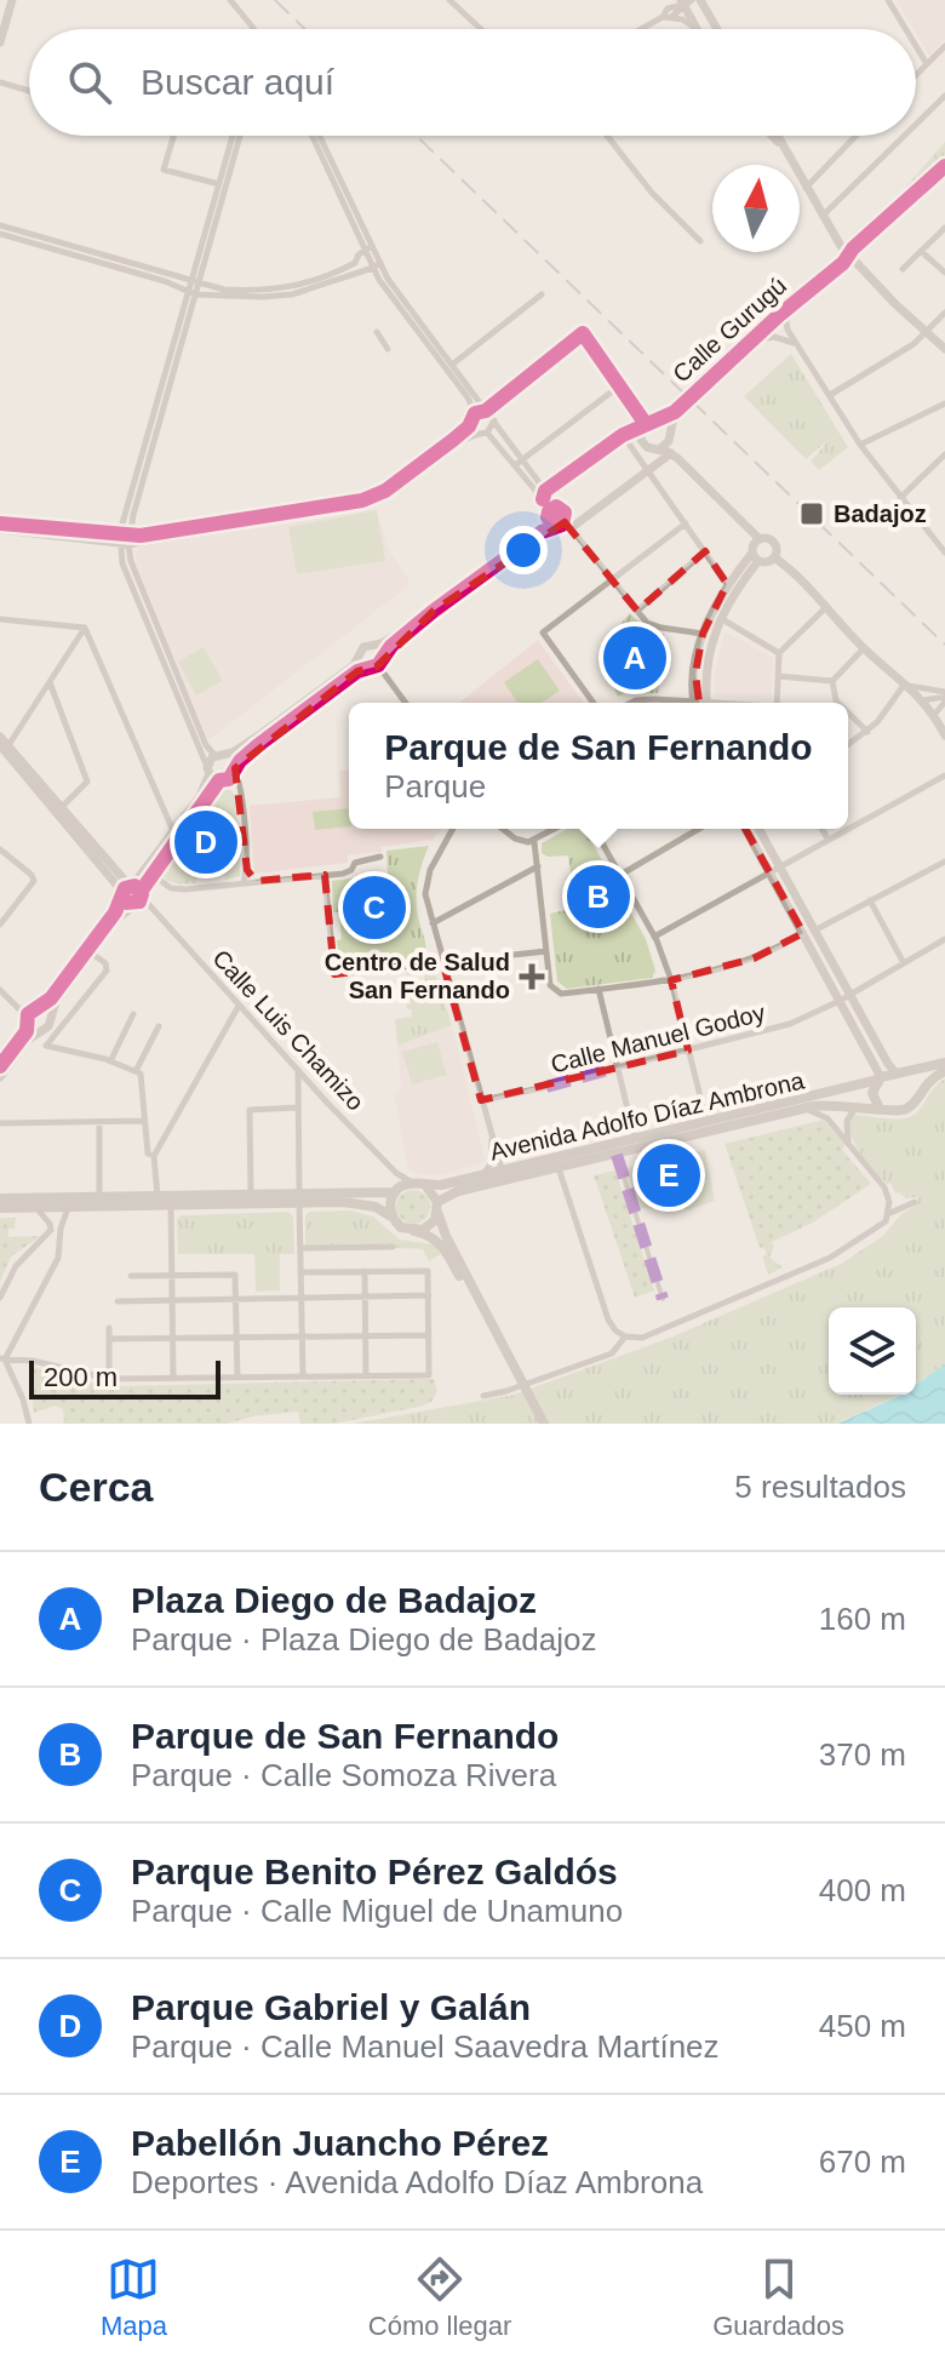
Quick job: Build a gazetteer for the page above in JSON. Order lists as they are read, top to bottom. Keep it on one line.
{"streets":{"highway":["Avenida Adolfo Díaz Ambrona"],"main road":["Calle Gurugú"],"street":["Calle Luis Chamizo","Calle Manuel Godoy"]},"crossings":[["Calle Luis Chamizo","Avenida Adolfo Díaz Ambrona"]],"places":{"transit":["Badajoz"],"health":["Centro de Salud San Fernando"]},"scale_bar":"200 m","north":"top","page":{"search":"Buscar aquí","pins":["A","D","B","C","E"],"popup":["Parque de San Fernando","Parque"],"scale":"200 m","heading":["Cerca","5 resultados"],"list":[{"mark":"A","name":"Plaza Diego de Badajoz","note":"Parque · Plaza Diego de Badajoz","value":"160 m"},{"mark":"B","name":"Parque de San Fernando","note":"Parque · Calle Somoza Rivera","value":"370 m"},{"mark":"C","name":"Parque Benito Pérez Galdós","note":"Parque · Calle Miguel de Unamuno","value":"400 m"},{"mark":"D","name":"Parque Gabriel y Galán","note":"Parque · Calle Manuel Saavedra Martínez","value":"450 m"},{"mark":"E","name":"Pabellón Juancho Pérez","note":"Deportes · Avenida Adolfo Díaz Ambrona","value":"670 m"}],"nav":["Mapa","Cómo llegar","Guardados"]}}
